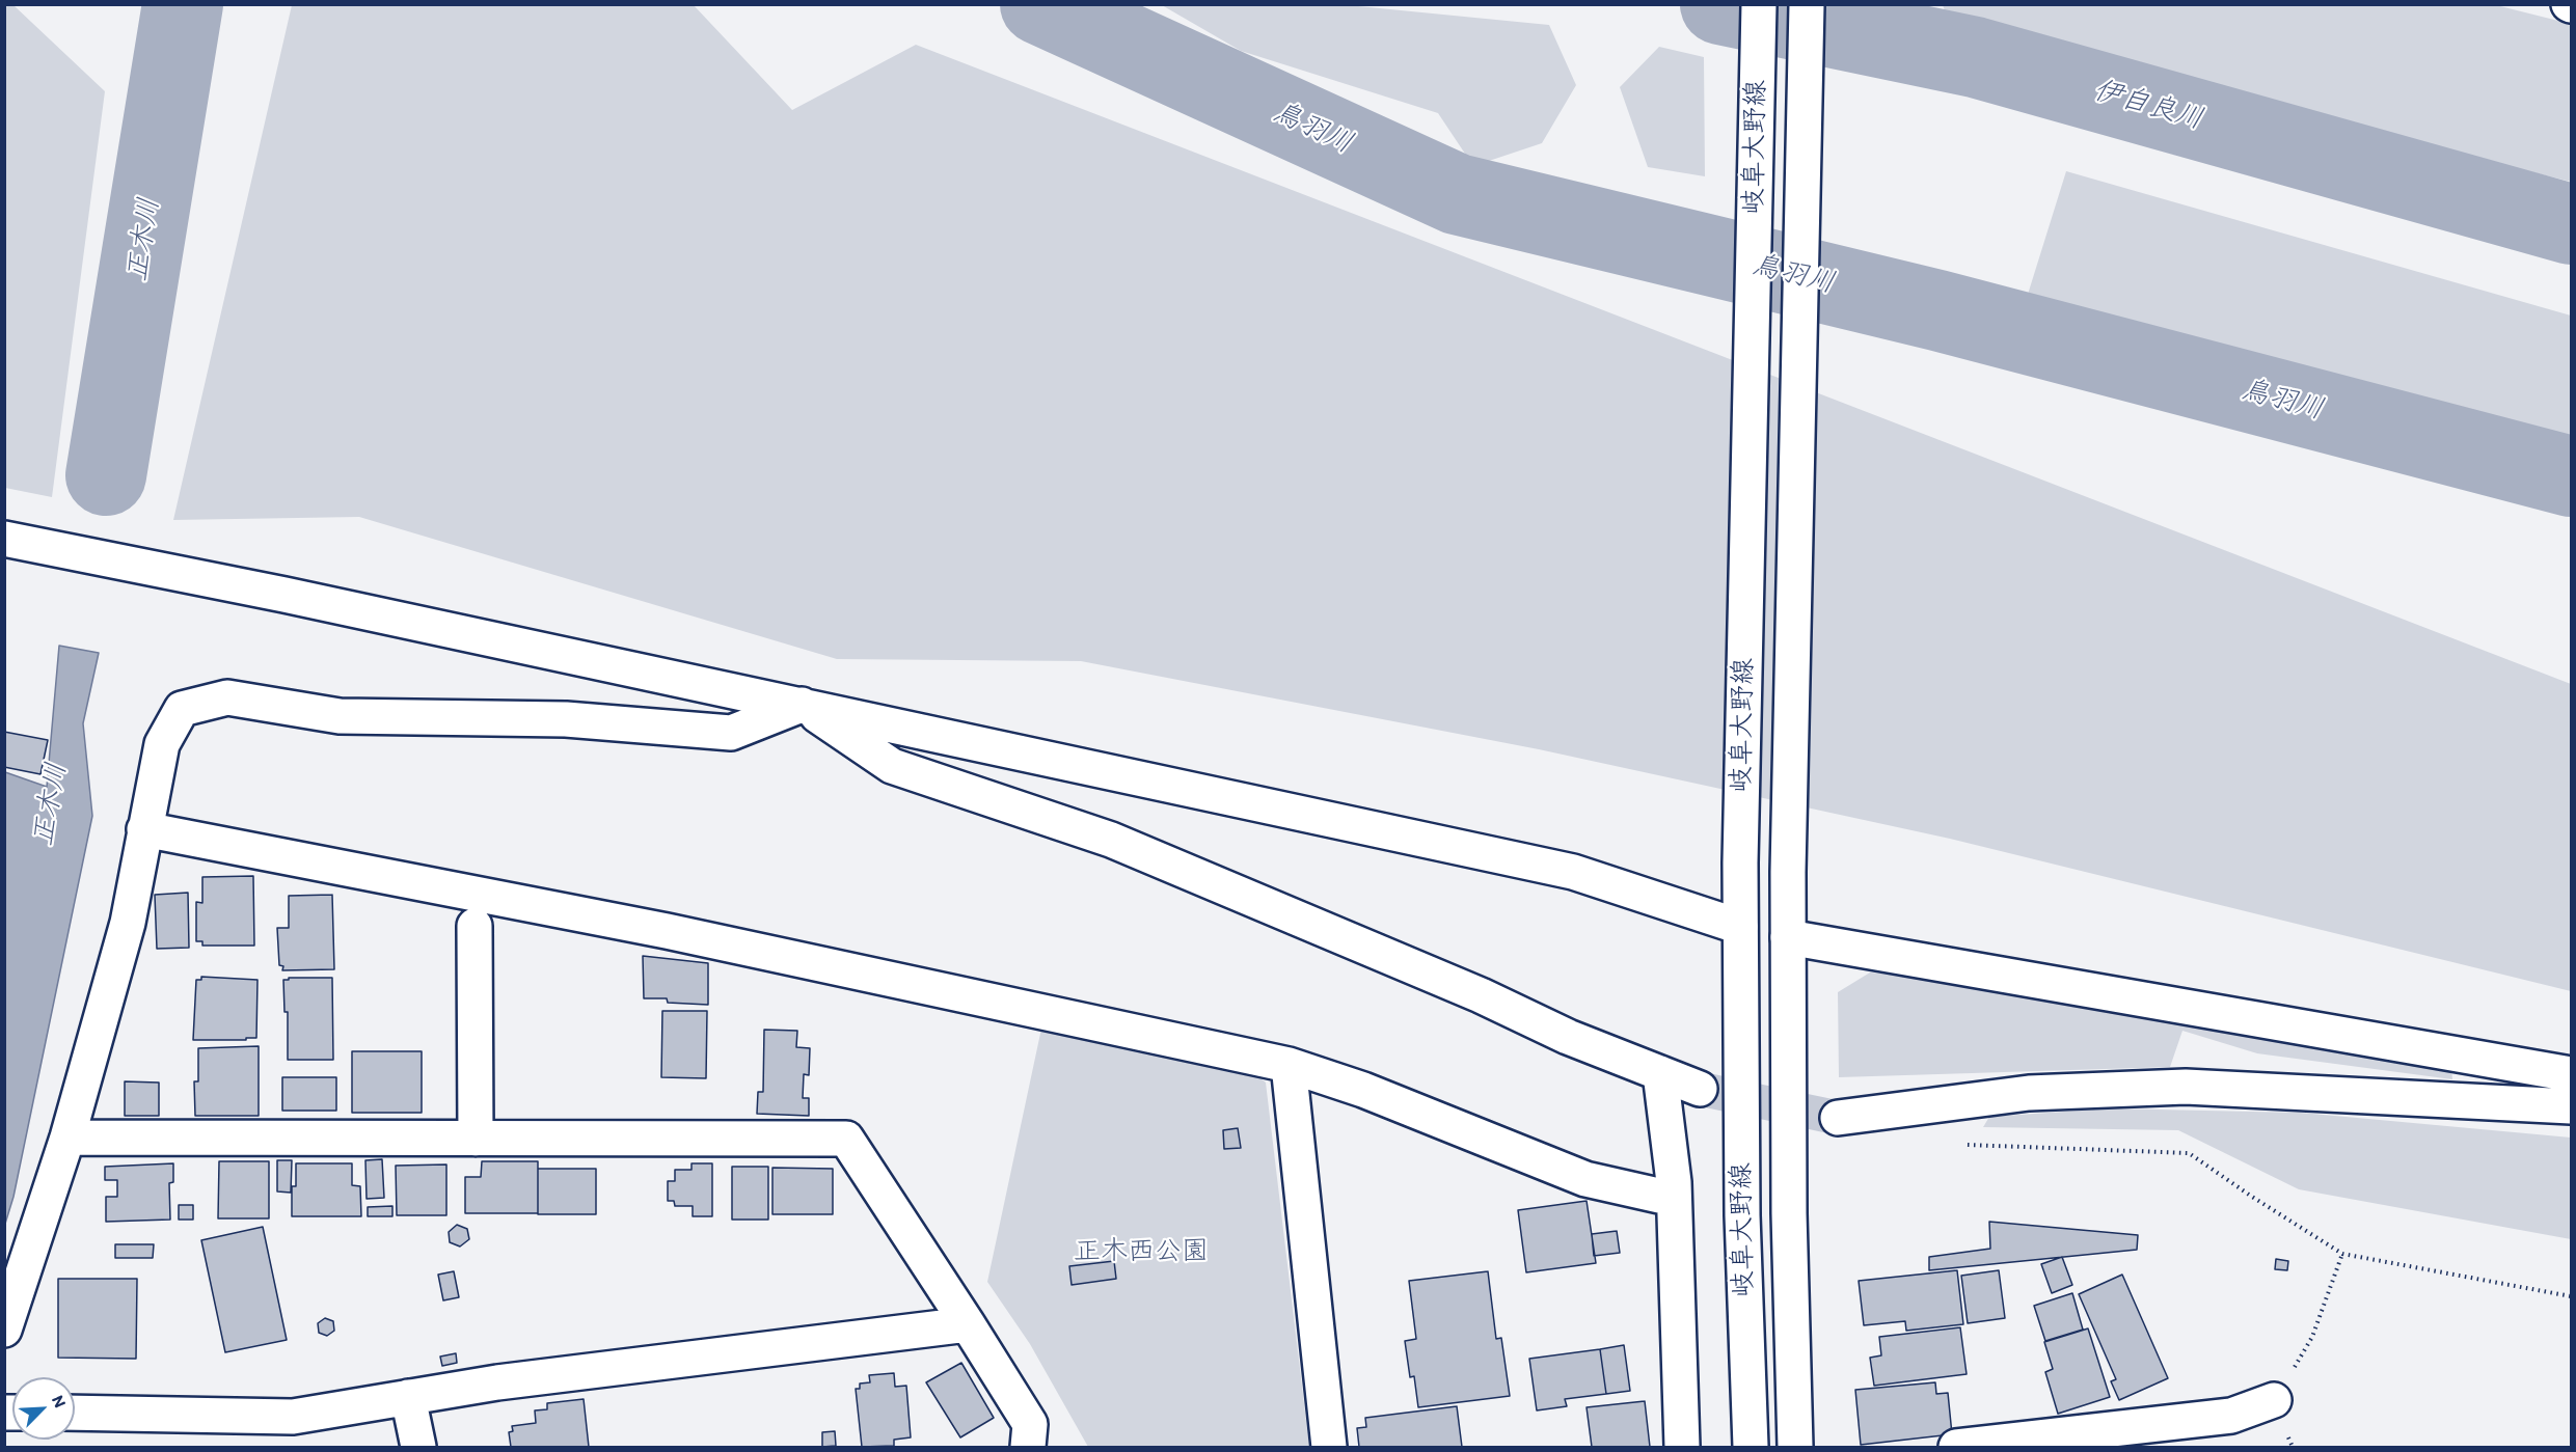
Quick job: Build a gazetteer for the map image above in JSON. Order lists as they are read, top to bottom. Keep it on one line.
{"streets":{"street":["岐阜大野線"]},"water":["伊自良川","鳥羽川","正木川"],"parks":["正木西公園"],"north":"top right"}
